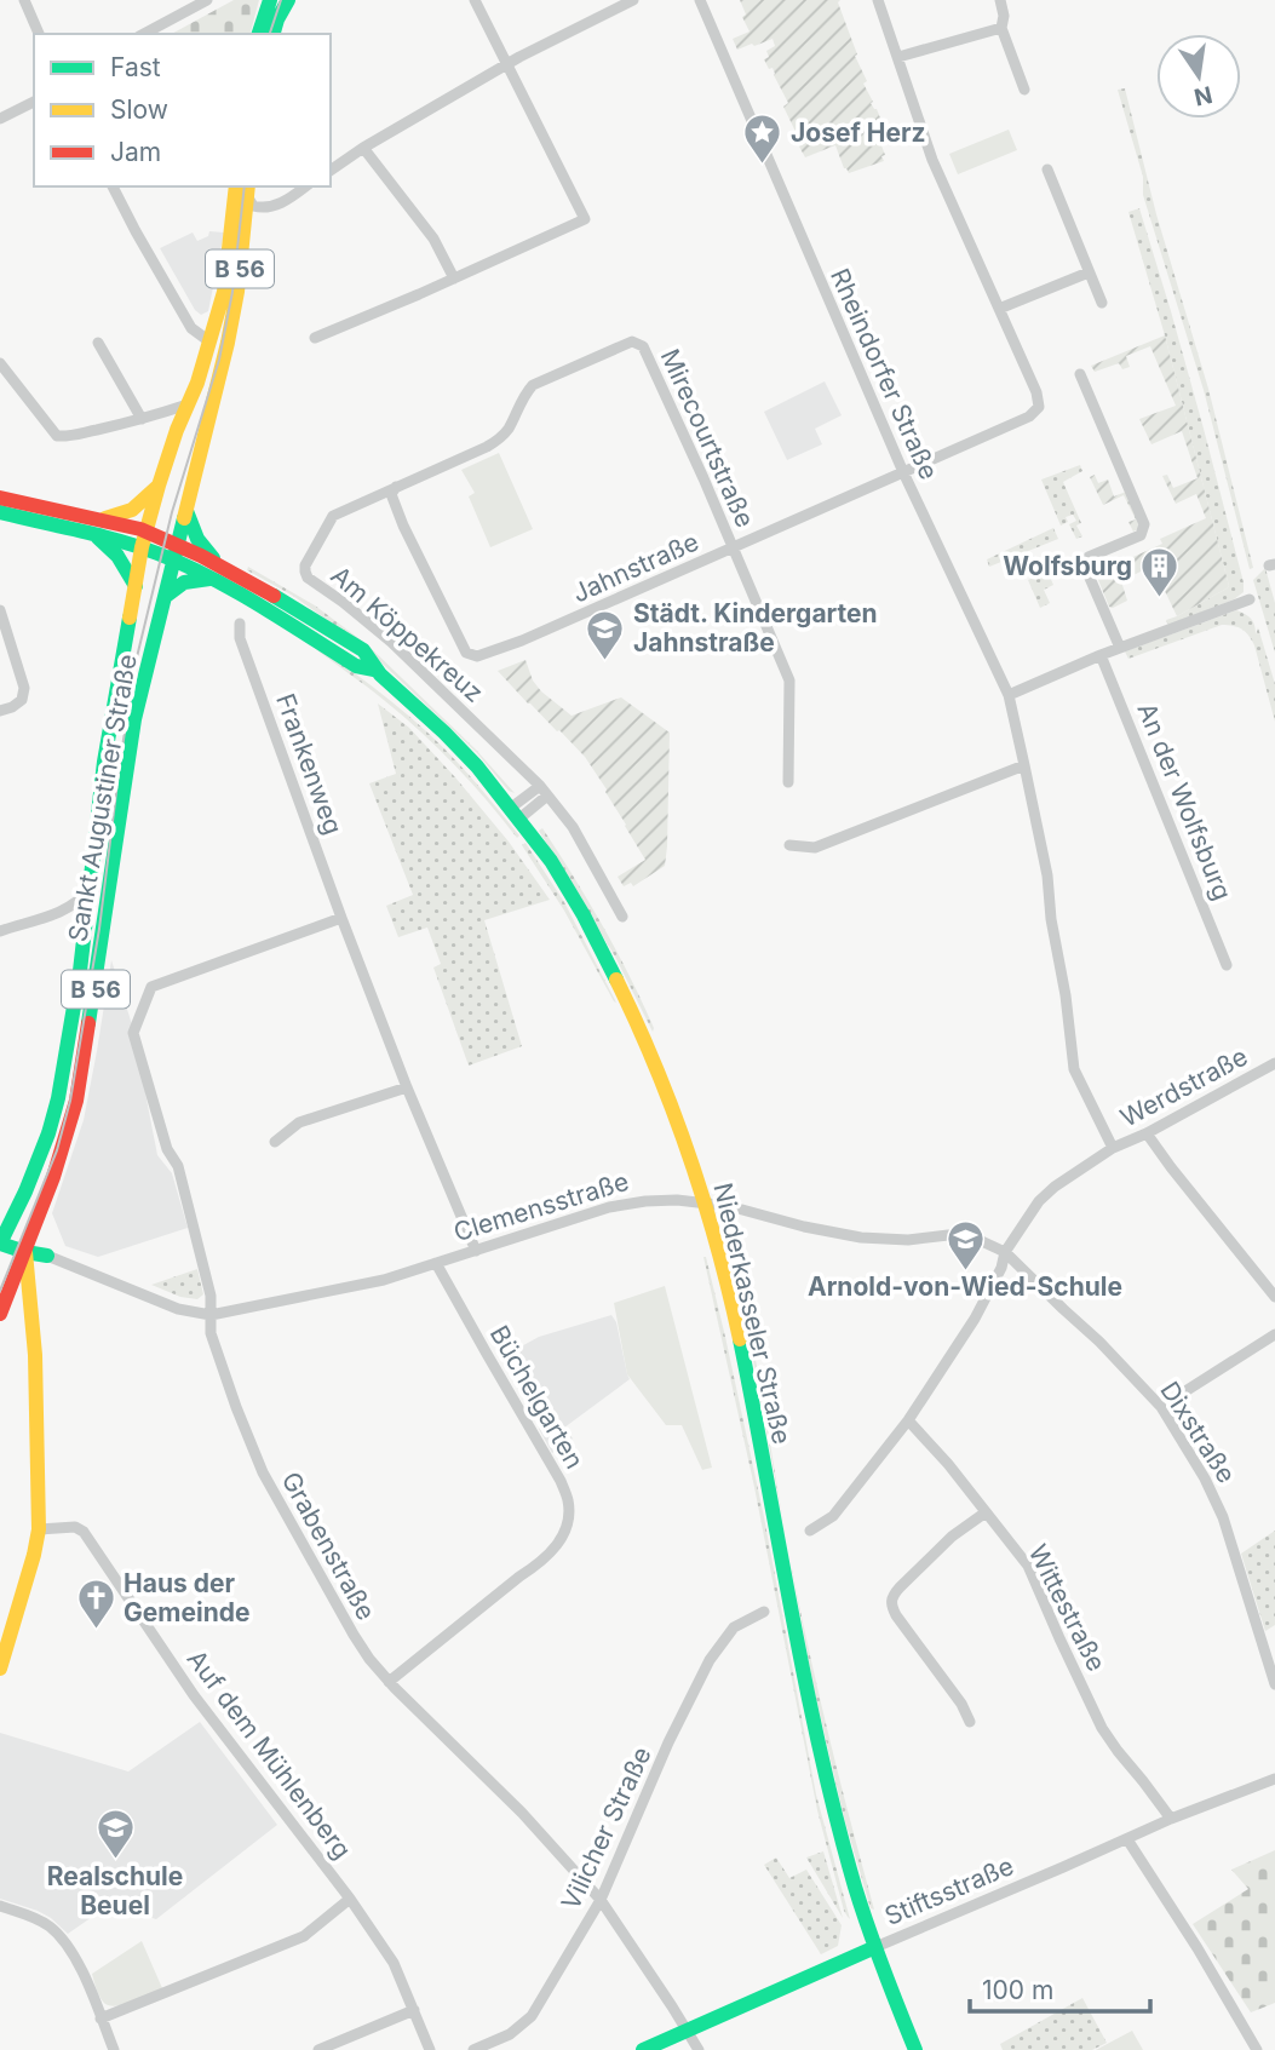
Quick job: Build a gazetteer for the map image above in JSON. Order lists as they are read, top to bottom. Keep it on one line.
{"streets":{"main road":["B 56","Sankt Augustiner Straße","Clemensstraße","Niederkasseler Straße","Stiftsstraße"],"street":["Rheindorfer Straße","Mirecourtstraße","Jahnstraße","Am Köppekreuz","Frankenweg","An der Wolfsburg","Werdstraße","Büchelgarten","Dixstraße","Grabenstraße","Wittestraße","Auf dem Mühlenberg","Vilicher Straße"]},"crossings":[["Rheindorfer Straße","Jahnstraße"],["Rheindorfer Straße","Werdstraße"],["Mirecourtstraße","Jahnstraße"],["Mirecourtstraße","Am Köppekreuz"],["Jahnstraße","Am Köppekreuz"],["Frankenweg","Clemensstraße"],["Frankenweg","Grabenstraße"],["Sankt Augustiner Straße","Clemensstraße"],["Sankt Augustiner Straße","Niederkasseler Straße"],["Clemensstraße","Niederkasseler Straße"],["Clemensstraße","Büchelgarten"],["Clemensstraße","Dixstraße"],["Clemensstraße","Grabenstraße"],["Niederkasseler Straße","Stiftsstraße"],["Büchelgarten","Grabenstraße"],["Grabenstraße","Vilicher Straße"],["Grabenstraße","Stiftsstraße"],["Wittestraße","Stiftsstraße"]],"places":{"place":["Josef Herz"],"building":["Wolfsburg"],"school or university":["Städt. Kindergarten Jahnstraße","Arnold-von-Wied-Schule","Realschule Beuel"],"church":["Haus der Gemeinde"]},"legend":["Fast","Slow","Jam"],"scale_bar":"100 m","north":"bottom"}
